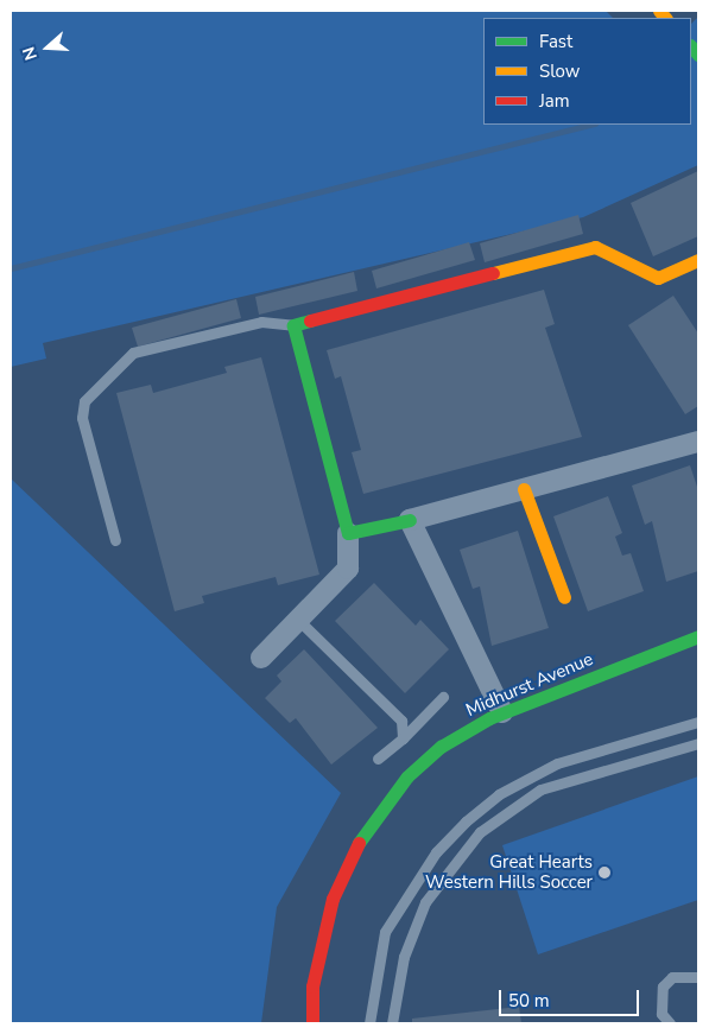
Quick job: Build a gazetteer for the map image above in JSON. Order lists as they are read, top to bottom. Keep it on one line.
{"streets":{"street":["Midhurst Avenue"]},"places":["Great Hearts Western Hills Soccer"],"legend":["Fast","Slow","Jam"],"scale_bar":"50 m","north":"left"}
